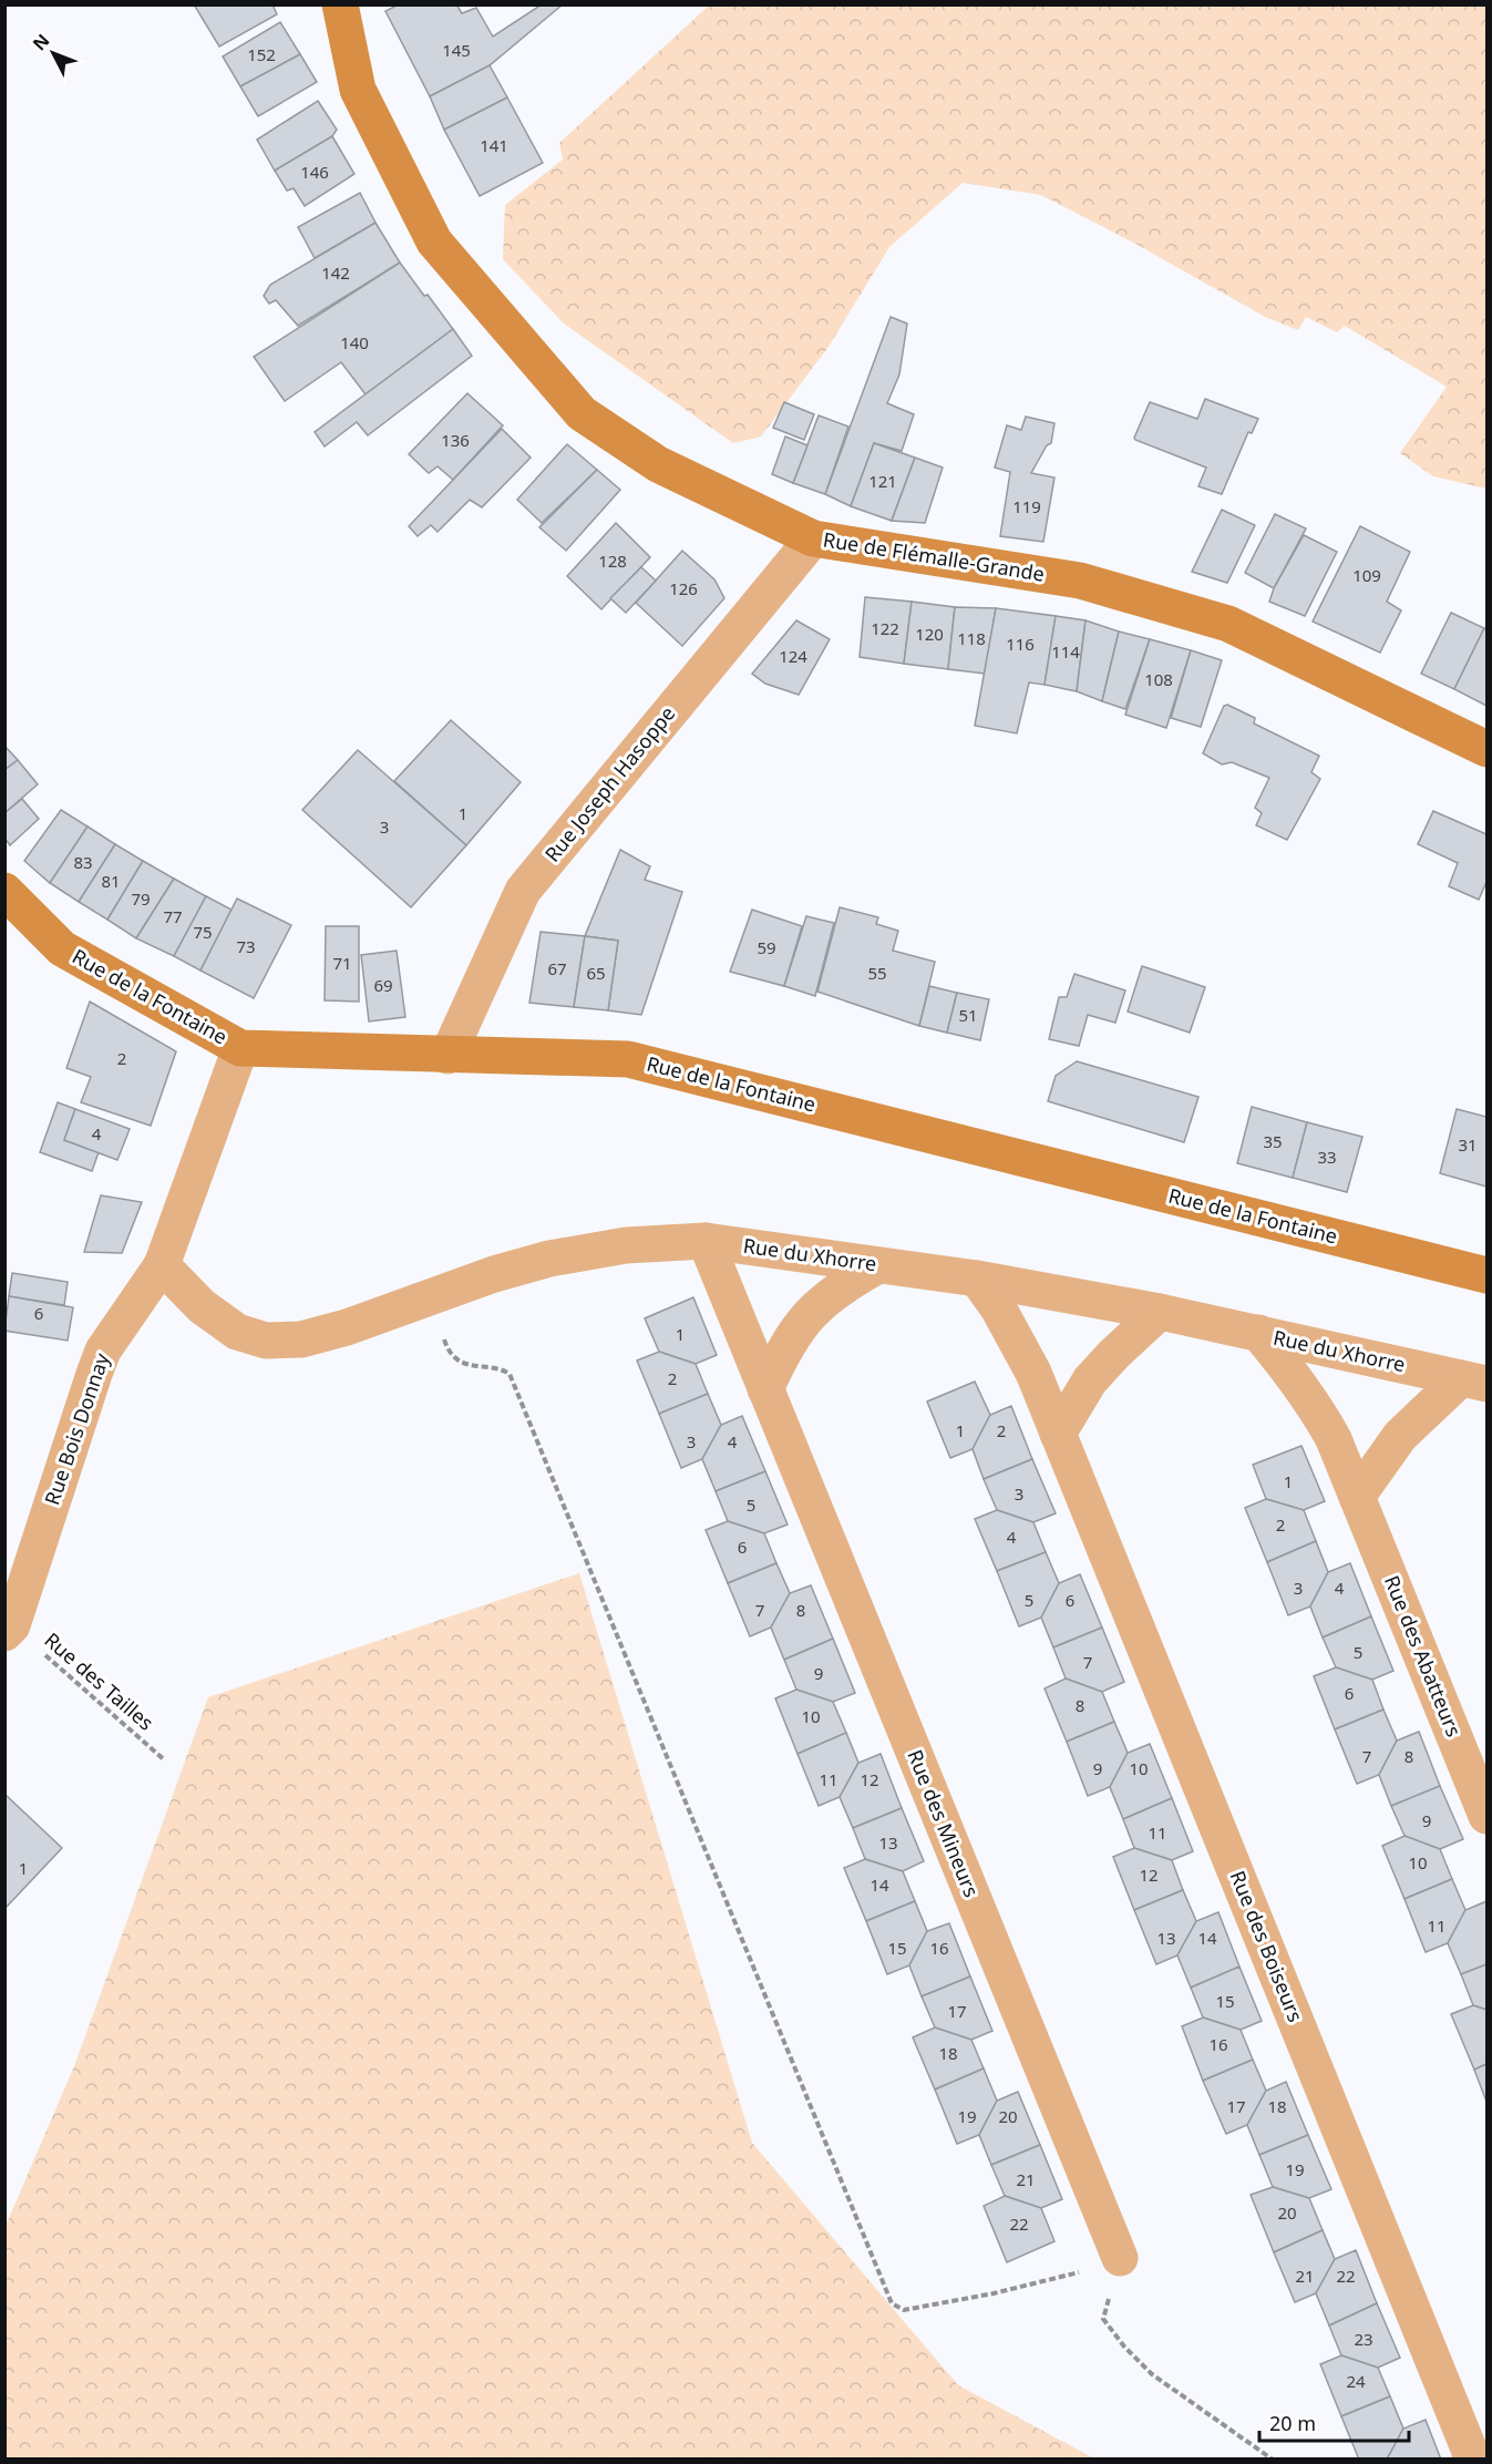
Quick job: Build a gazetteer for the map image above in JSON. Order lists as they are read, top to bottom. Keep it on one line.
{"streets":{"street":["Rue de Flémalle-Grande","Rue Joseph Hasoppe","Rue de la Fontaine","Rue du Xhorre","Rue Bois Donnay","Rue des Abatteurs","Rue des Mineurs","Rue des Boiseurs"],"path":["Rue des Tailles"]},"crossings":[["Rue de Flémalle-Grande","Rue Joseph Hasoppe"],["Rue Joseph Hasoppe","Rue de la Fontaine"],["Rue de la Fontaine","Rue Bois Donnay"],["Rue du Xhorre","Rue Bois Donnay"],["Rue du Xhorre","Rue des Abatteurs"],["Rue du Xhorre","Rue des Mineurs"],["Rue du Xhorre","Rue des Boiseurs"],["Rue Bois Donnay","Rue des Tailles"]],"house_numbers":["145","152","141","146","142","140","136","121","119","128","109","126","122","120","118","116","114","124","108","1","3","83","81","79","77","75","73","59","71","67","65","55","69","51","2","4","35","31","33","6","1","2","1","2","3","4","1","3","5","2","4","6","3","4","5","6","7","8","5","7","9","6","8","10","7","8","9","10","11","12","9","11","13","10","1","12","14","11","13","14","15","16","15","17","16","18","17","18","19","20","19","21","20","22","21","22","23","24"],"scale_bar":"20 m","north":"top left"}
